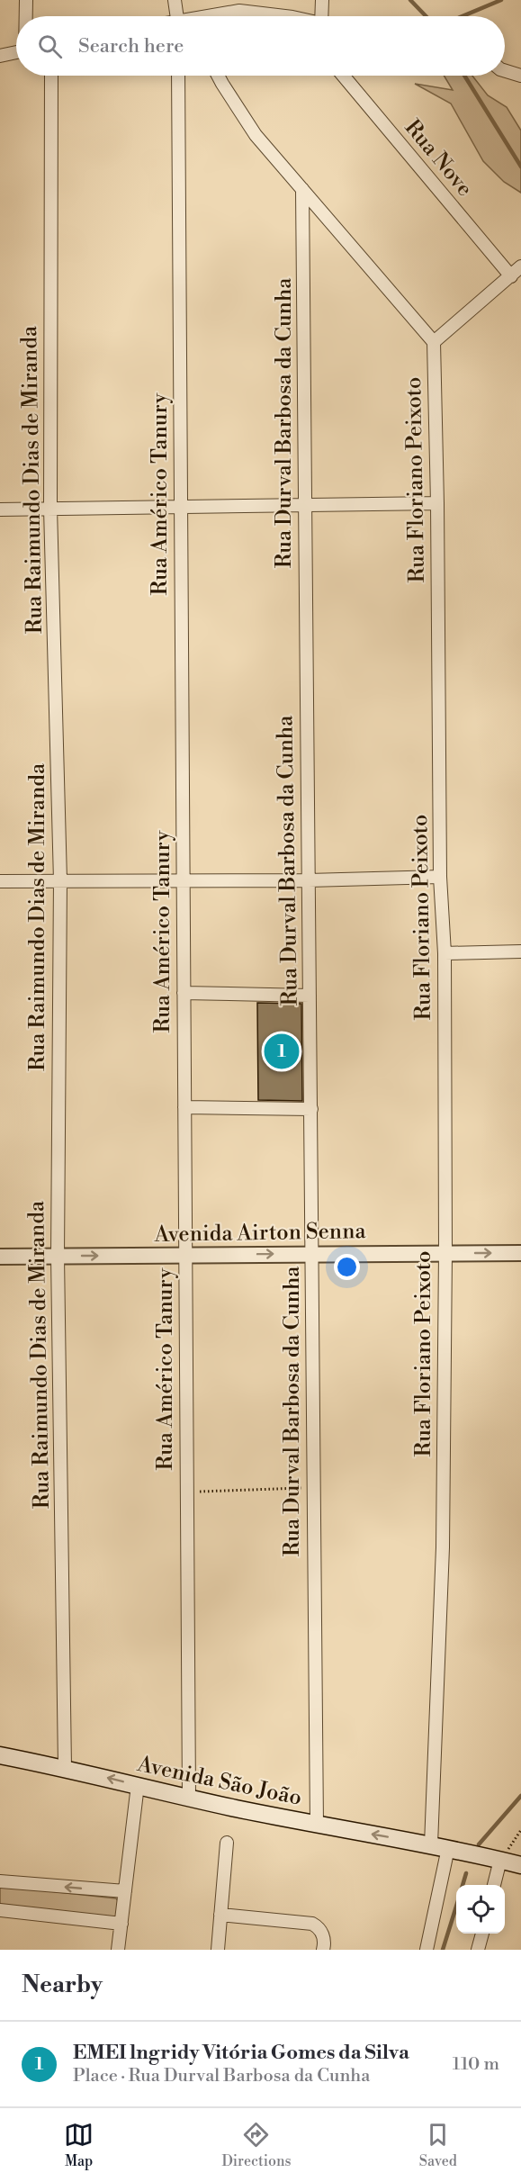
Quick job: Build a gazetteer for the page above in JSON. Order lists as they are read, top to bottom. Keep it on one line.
{"streets":{"main road":["Avenida São João"],"street":["Rua Nove","Rua Durval Barbosa da Cunha","Rua Raimundo Dias de Miranda","Rua Floriano Peixoto","Rua Américo Tanury","Avenida Airton Senna"]},"crossings":[["Rua Durval Barbosa da Cunha","Avenida Airton Senna"],["Rua Durval Barbosa da Cunha","Avenida São João"],["Rua Raimundo Dias de Miranda","Avenida Airton Senna"],["Rua Raimundo Dias de Miranda","Avenida São João"],["Rua Floriano Peixoto","Avenida Airton Senna"],["Rua Floriano Peixoto","Avenida São João"],["Rua Américo Tanury","Avenida Airton Senna"],["Rua Américo Tanury","Avenida São João"]],"one_way":["Avenida Airton Senna","Avenida São João"],"page":{"search":"Search here","pins":"1","heading":"Nearby","list":[{"mark":"1","name":"EMEI lngridy Vitória Gomes da Silva","note":"Place · Rua Durval Barbosa da Cunha","value":"110 m"}],"nav":["Map","Directions","Saved"]}}
